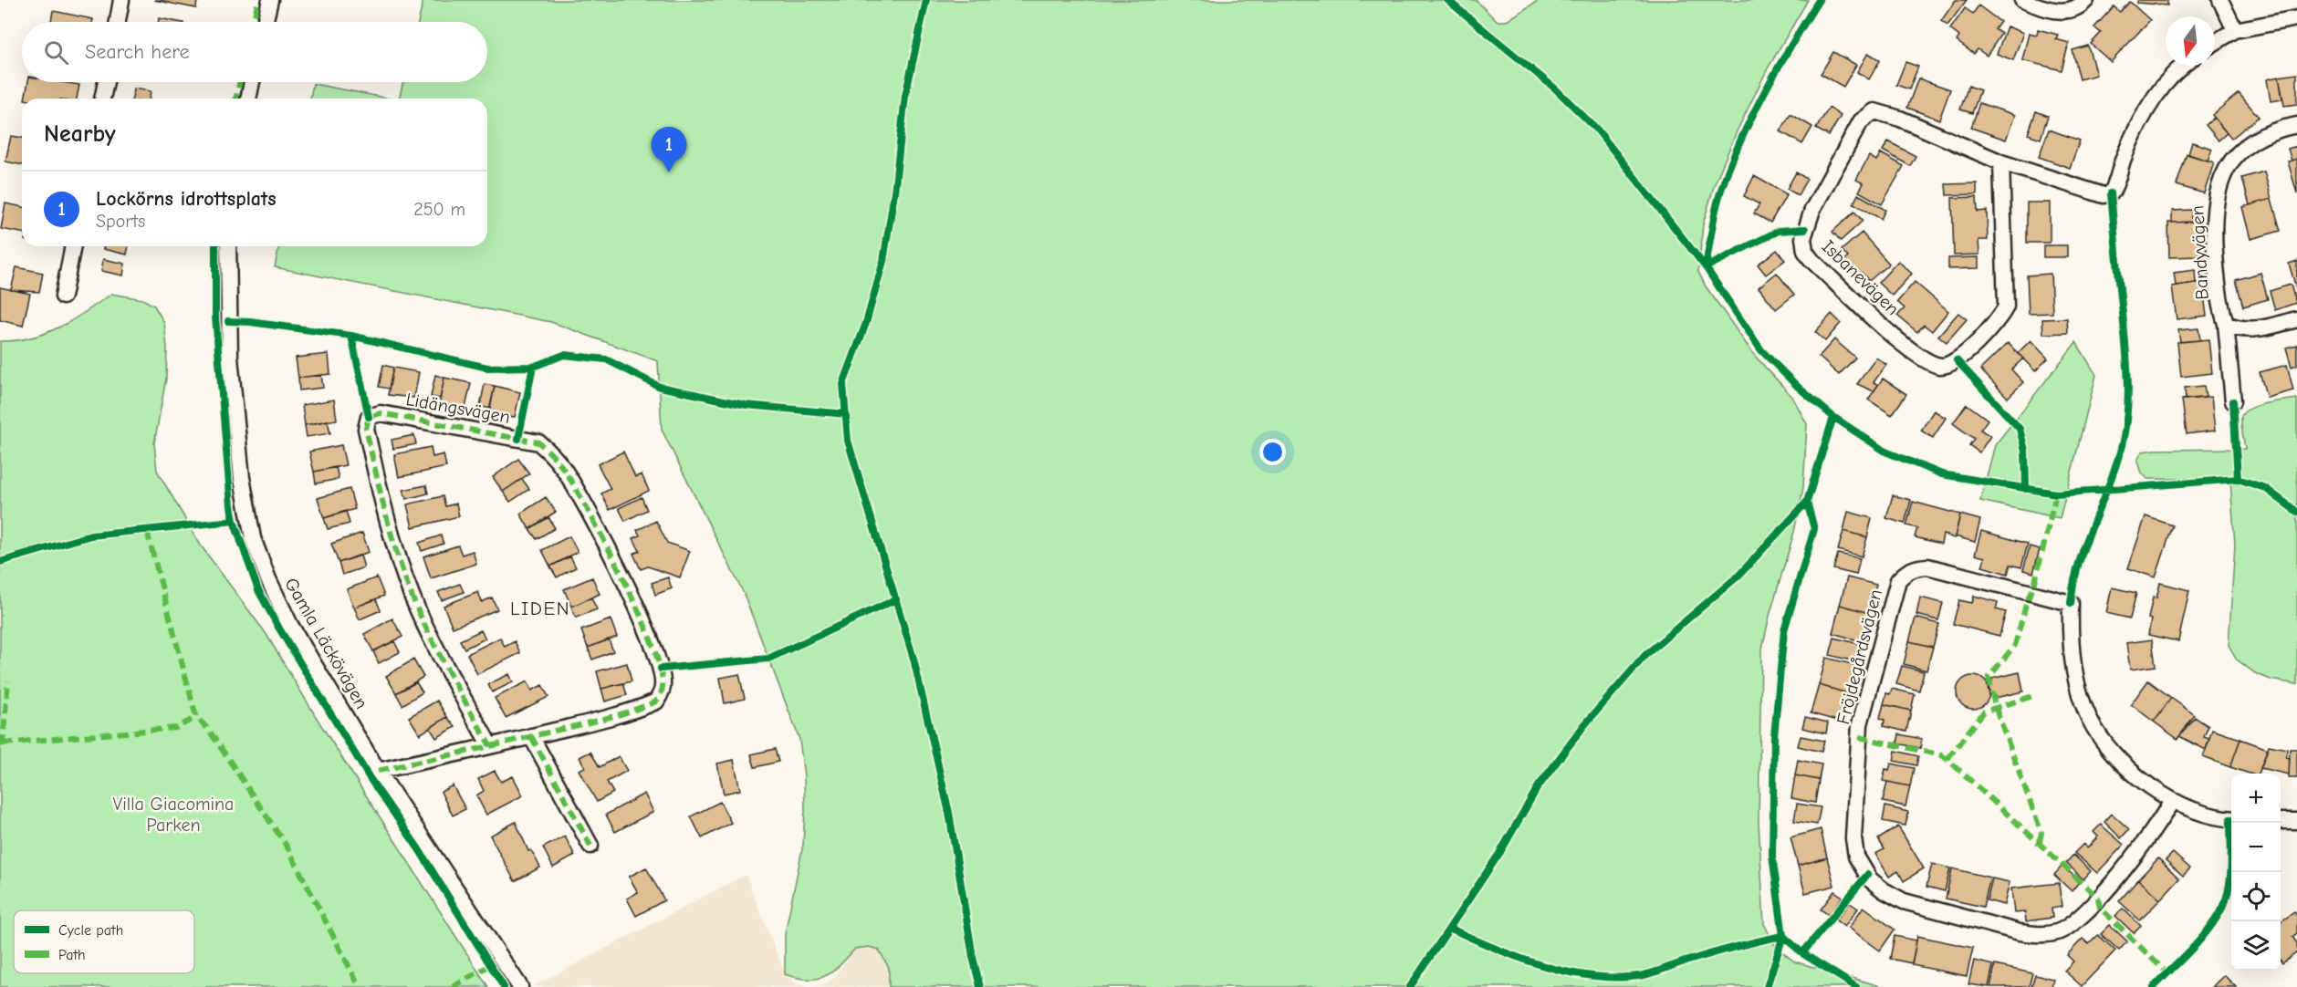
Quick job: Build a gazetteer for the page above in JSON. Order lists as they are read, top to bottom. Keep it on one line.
{"streets":{"street":["Bandyvägen","Isbanevägen","Lidängsvägen","Gamla Läckövägen","Fröjdegårdsvägen"]},"crossings":[["Lidängsvägen","Gamla Läckövägen"]],"districts":["LIDEN"],"parks":["Villa Giacomina Parken"],"legend":["Cycle path","Path"],"north":"bottom","page":{"search":"Search here","heading":"Nearby","pins":"1","list":[{"mark":"1","name":"Lockörns idrottsplats","note":"Sports","value":"250 m"}],"map_buttons":["+","−"]}}
